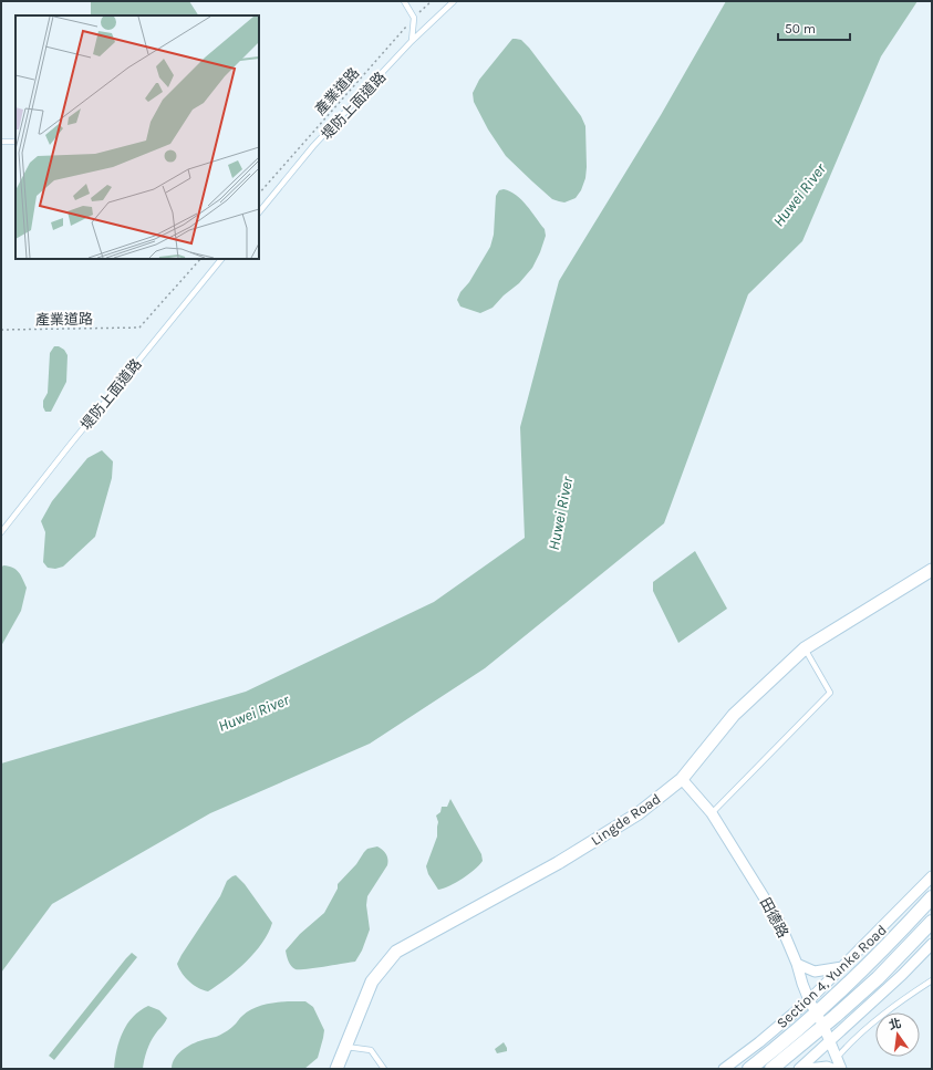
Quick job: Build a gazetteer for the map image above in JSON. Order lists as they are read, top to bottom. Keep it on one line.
{"streets":{"main road":["Section 4, Yunke Road"],"street":["Lingde Road","田德路"],"lane":["堤防上面道路"],"path":["產業道路"]},"crossings":[["Lingde Road","田德路"],["田德路","Section 4, Yunke Road"]],"water":["Huwei River"],"scale_bar":"50 m","north":"top"}
